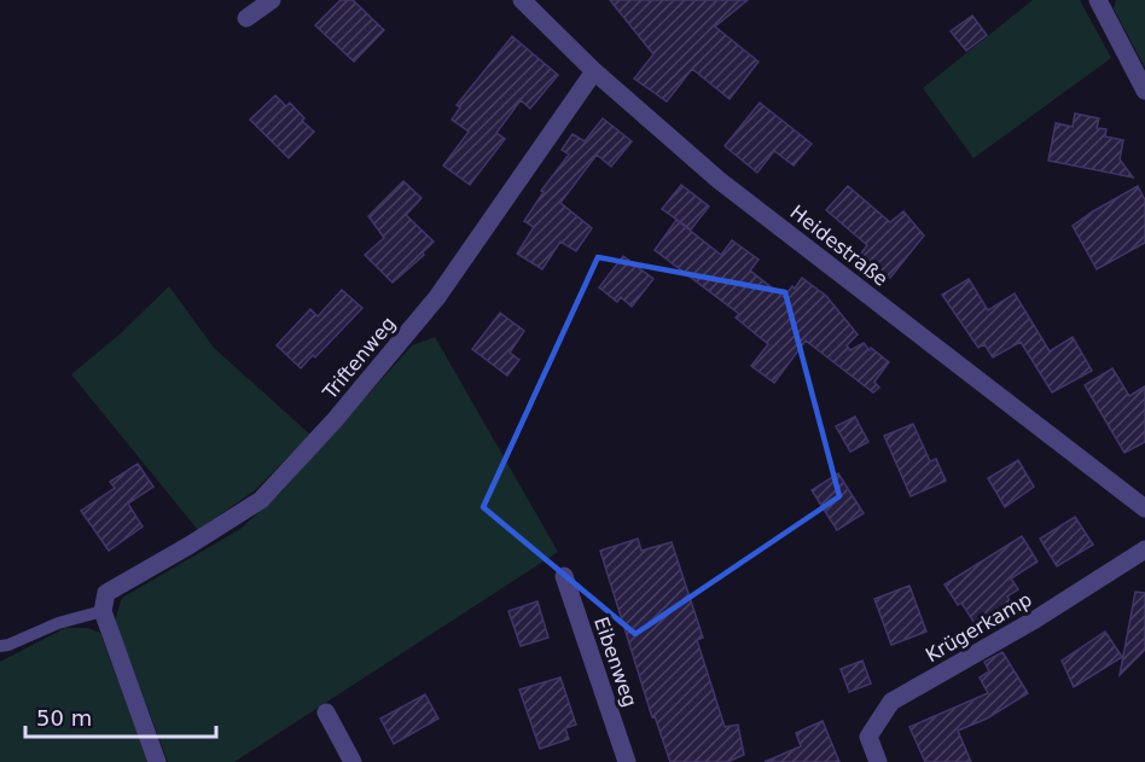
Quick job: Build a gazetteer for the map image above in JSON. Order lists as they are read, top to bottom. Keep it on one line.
{"streets":{"street":["Heidestraße","Triftenweg","Krügerkamp","Eibenweg"]},"crossings":[["Heidestraße","Triftenweg"]],"scale_bar":"50 m"}
